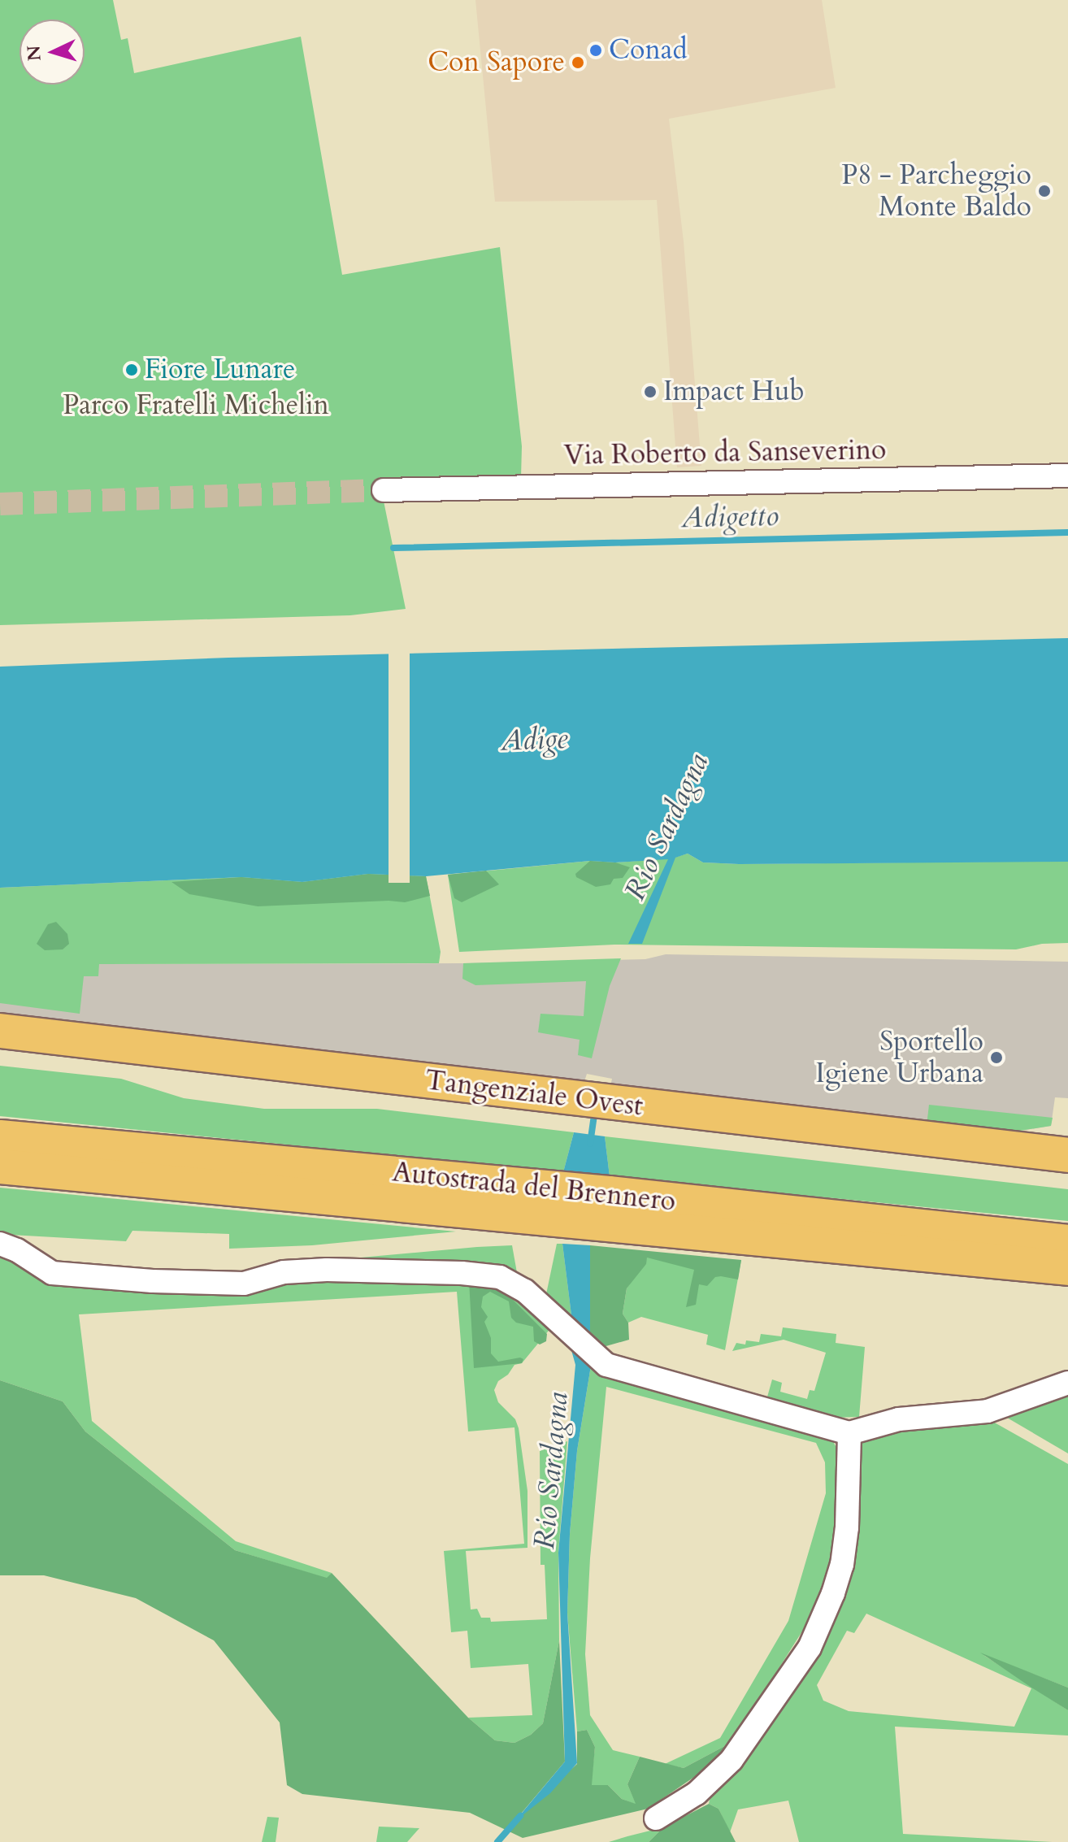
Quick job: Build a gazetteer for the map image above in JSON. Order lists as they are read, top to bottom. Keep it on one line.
{"streets":{"highway":["Tangenziale Ovest","Autostrada del Brennero"],"street":["Via Roberto da Sanseverino"]},"water":["Adigetto","Adige","Rio Sardagna"],"parks":["Parco Fratelli Michelin"],"places":["Conad","Con Sapore","P8 - Parcheggio Monte Baldo","Fiore Lunare","Impact Hub","Sportello Igiene Urbana"],"north":"left"}
